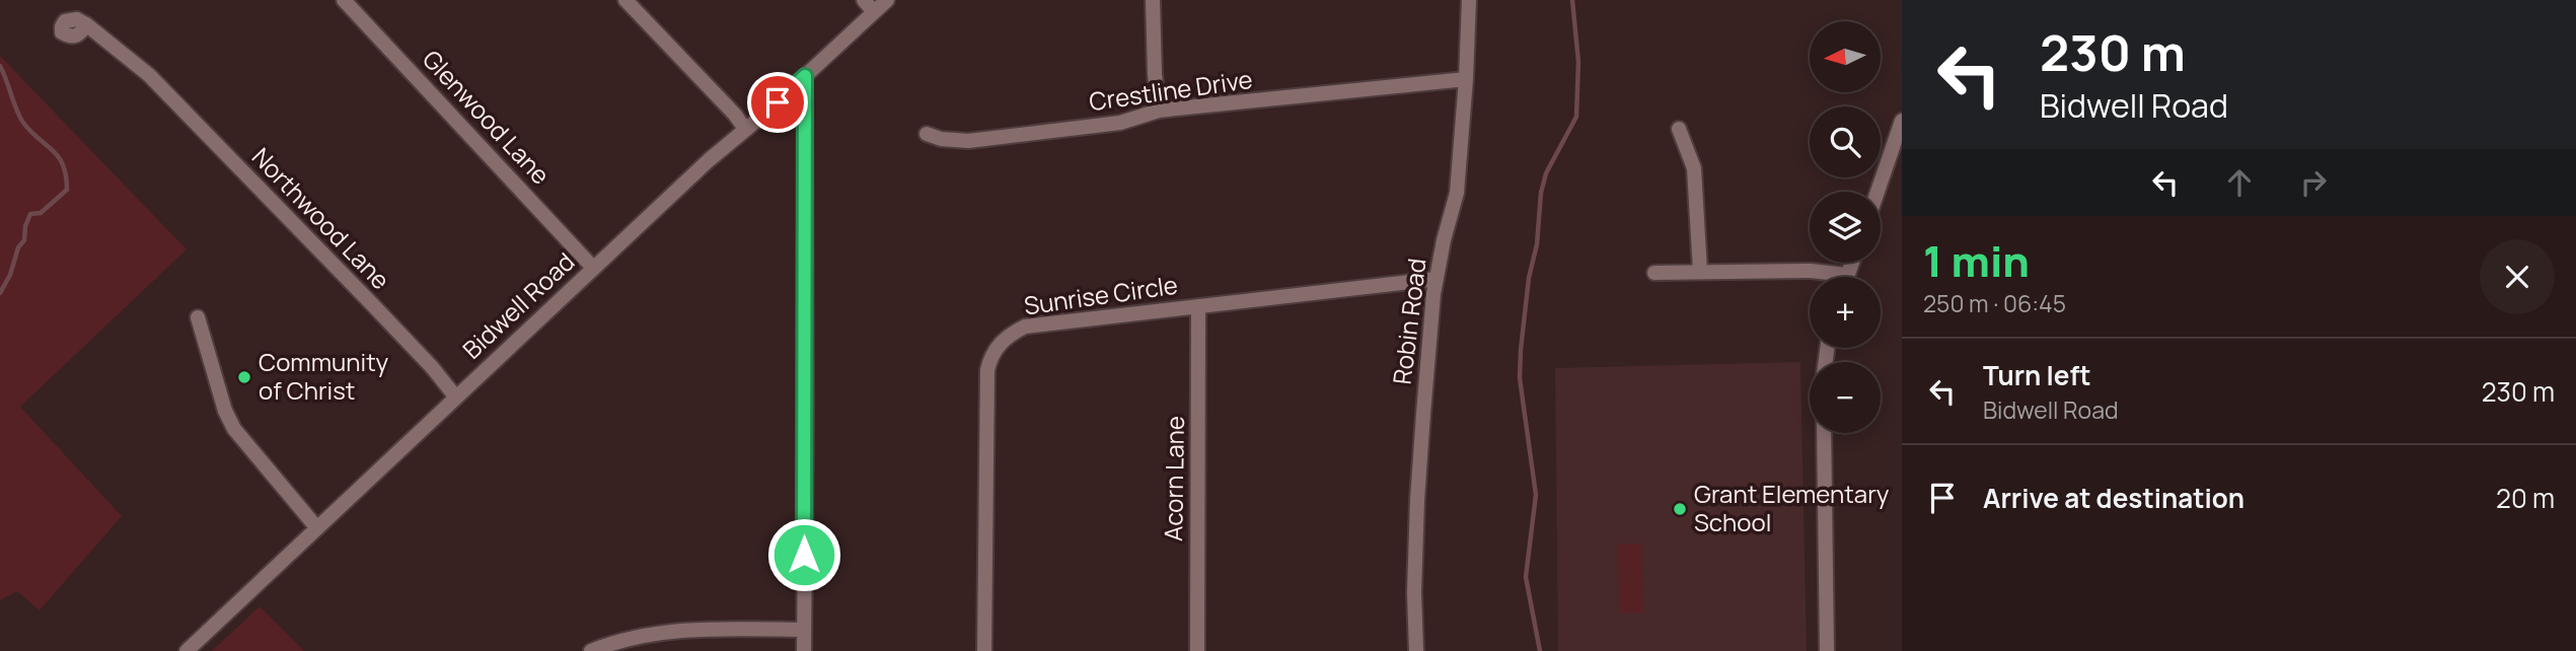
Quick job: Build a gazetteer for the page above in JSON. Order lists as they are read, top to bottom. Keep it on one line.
{"streets":{"street":["Crestline Drive","Glenwood Lane","Northwood Lane","Sunrise Circle","Bidwell Road","Robin Road","Acorn Lane"]},"crossings":[["Crestline Drive","Robin Road"],["Glenwood Lane","Bidwell Road"],["Northwood Lane","Bidwell Road"],["Sunrise Circle","Robin Road"],["Sunrise Circle","Acorn Lane"]],"places":["Community of Christ","Grant Elementary School"],"north":"left","page":{"turn":["230 m","Bidwell Road"],"map_buttons":["+","−"],"heading":["1 min","250 m · 06:45"],"list":[{"name":"Turn left","note":"Bidwell Road","value":"230 m"},{"name":"Arrive at destination","value":"20 m"}]}}
